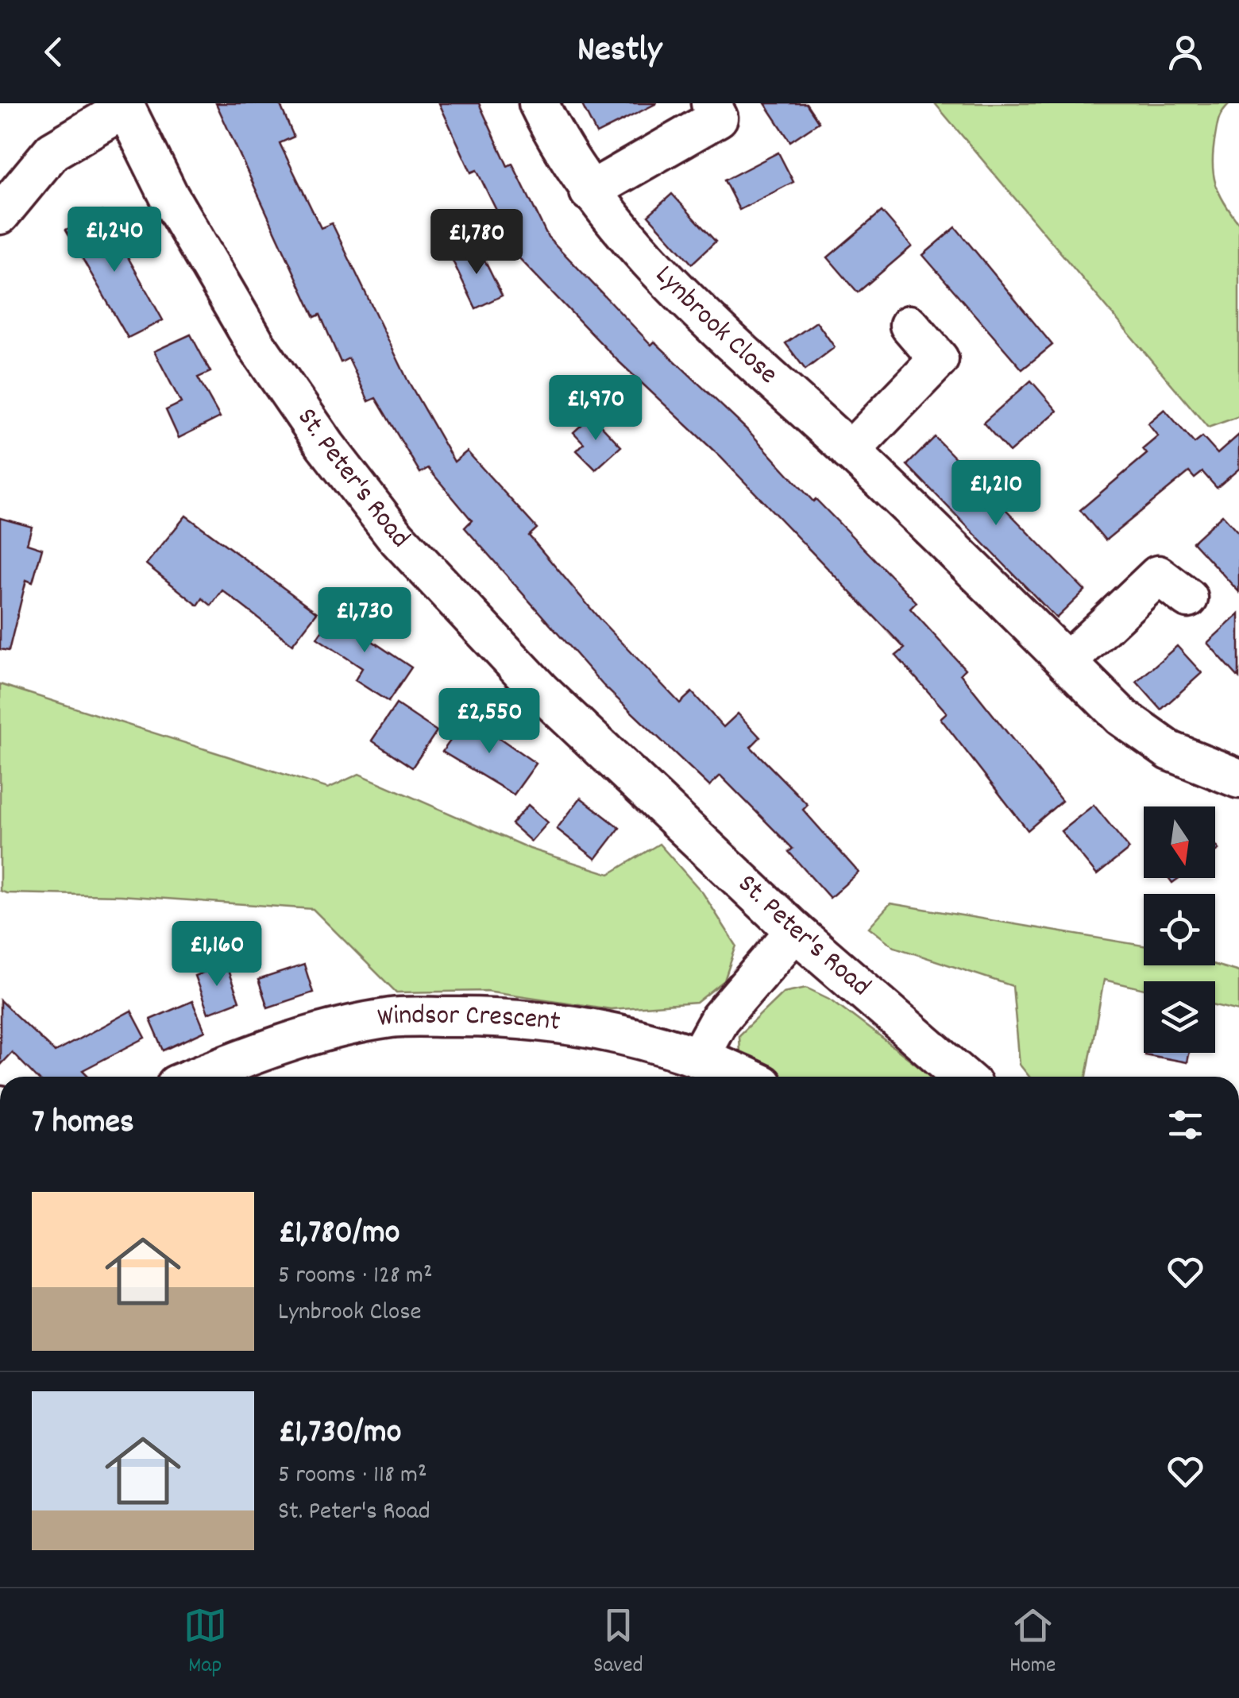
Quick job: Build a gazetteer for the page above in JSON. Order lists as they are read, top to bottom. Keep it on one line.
{"streets":{"street":["Lynbrook Close","St. Peter's Road","Windsor Crescent"]},"north":"bottom","page":{"header":"Nestly","price":["£1,240","£1,780","£1,970","£1,210","£1,730","£2,550","£1,160"],"heading":"7 homes","list":[{"name":"£1,780/mo","note":"5 rooms · 128 m² · Lynbrook Close"},{"name":"£1,730/mo","note":"5 rooms · 118 m² · St. Peter's Road"}],"tabs":["Map","Saved","Home"]}}
